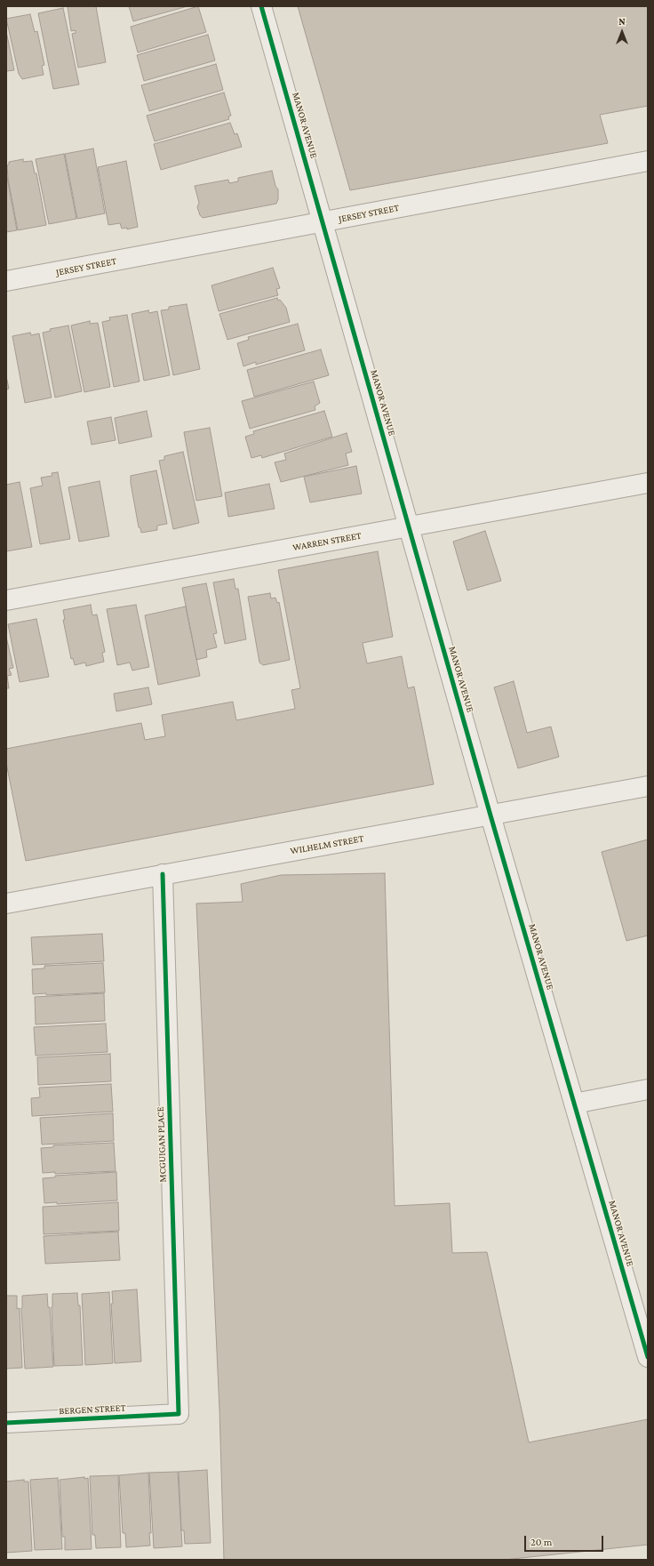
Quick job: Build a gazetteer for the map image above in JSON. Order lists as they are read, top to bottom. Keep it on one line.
{"streets":{"street":["MANOR AVENUE","JERSEY STREET","WARREN STREET","WILHELM STREET","MCGUIGAN PLACE","BERGEN STREET"]},"crossings":[["MANOR AVENUE","JERSEY STREET"],["MANOR AVENUE","WARREN STREET"],["MANOR AVENUE","WILHELM STREET"],["WILHELM STREET","MCGUIGAN PLACE"],["MCGUIGAN PLACE","BERGEN STREET"]],"scale_bar":"20 m","north":"top"}
